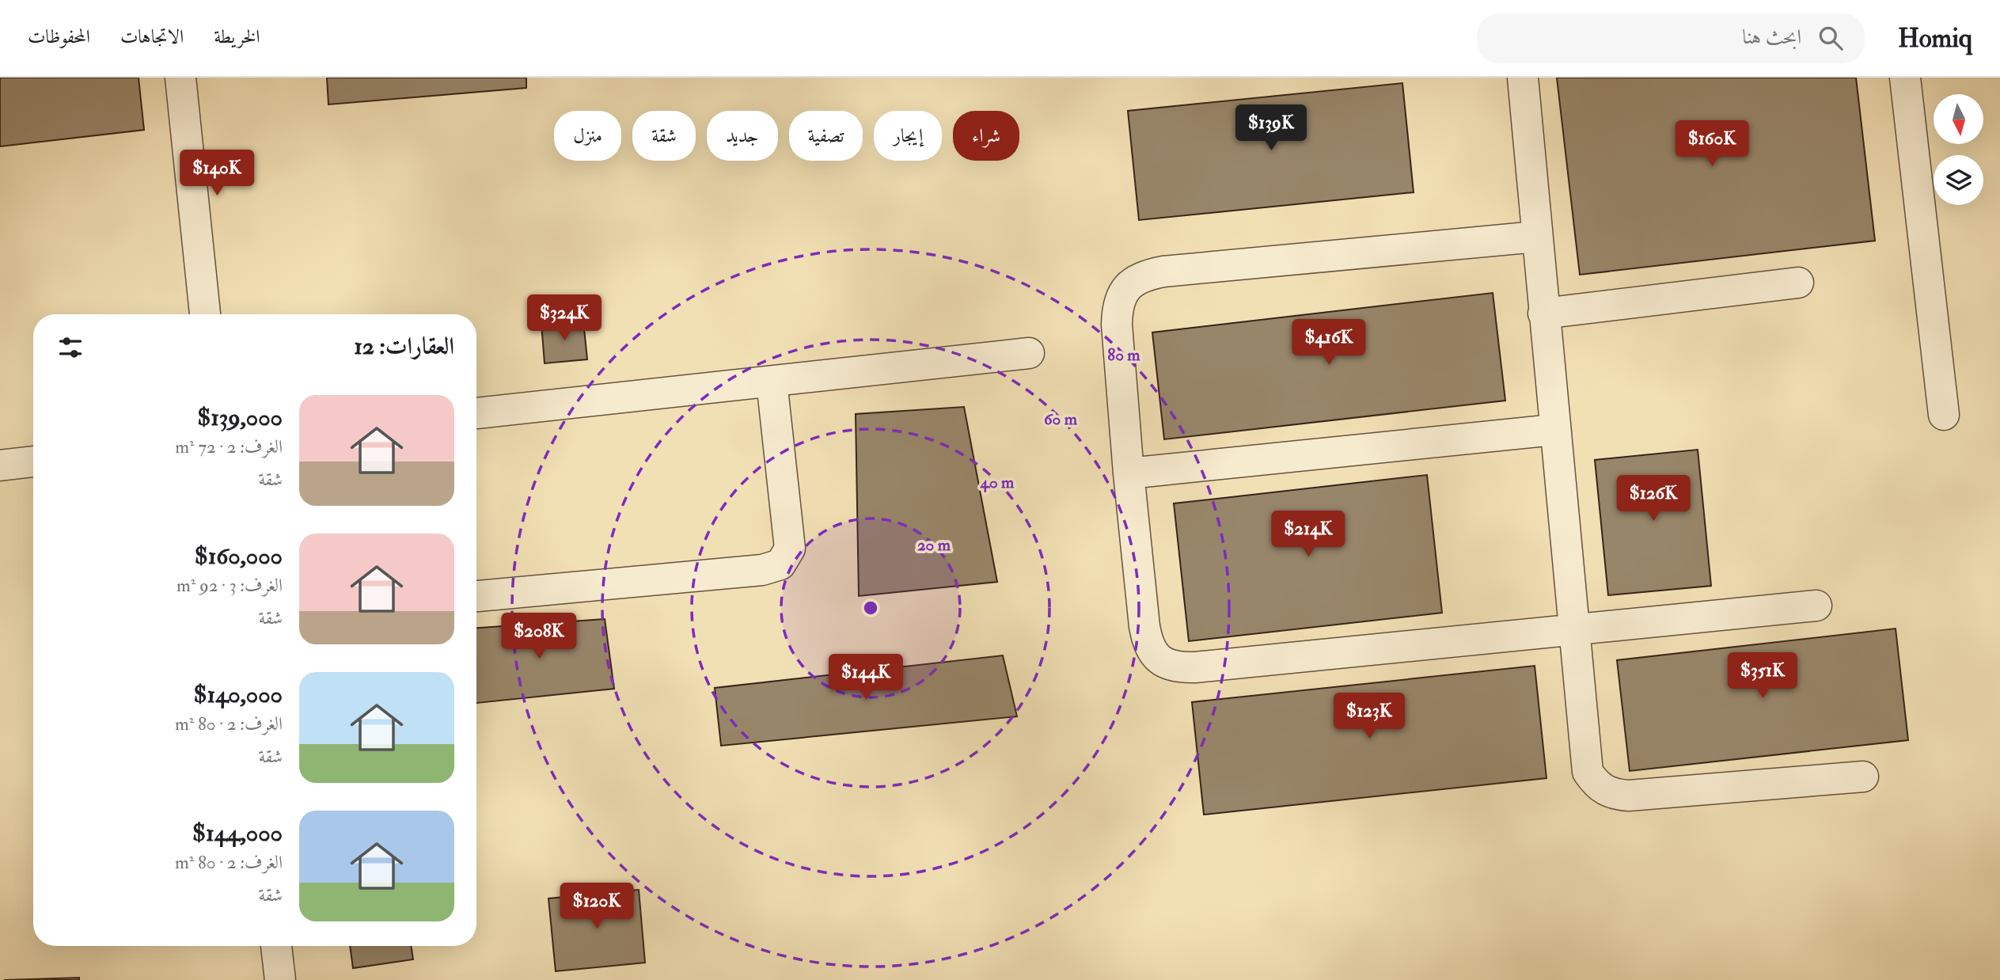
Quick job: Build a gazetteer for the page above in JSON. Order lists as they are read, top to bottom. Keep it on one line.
{"north":"bottom","page":{"header":"Homiq","search":"ابحث هنا","nav":["الخريطة","الاتجاهات","المحفوظات"],"price":["$139K","$160K","$140K","$324K","$416K","$126K","$214K","$208K","$351K","$144K","$123K","$120K"],"chip":["شراء","إيجار","تصفية","جديد","شقة","منزل"],"heading":"العقارات: 12","list":[{"name":"$139,000","note":"الغرف: 2 · 72 m² · شقة"},{"name":"$160,000","note":"الغرف: 3 · 92 m² · شقة"},{"name":"$140,000","note":"الغرف: 2 · 80 m² · شقة"},{"name":"$144,000","note":"الغرف: 2 · 80 m² · شقة"}]},"rings":["80 m","60 m","40 m","20 m"]}
